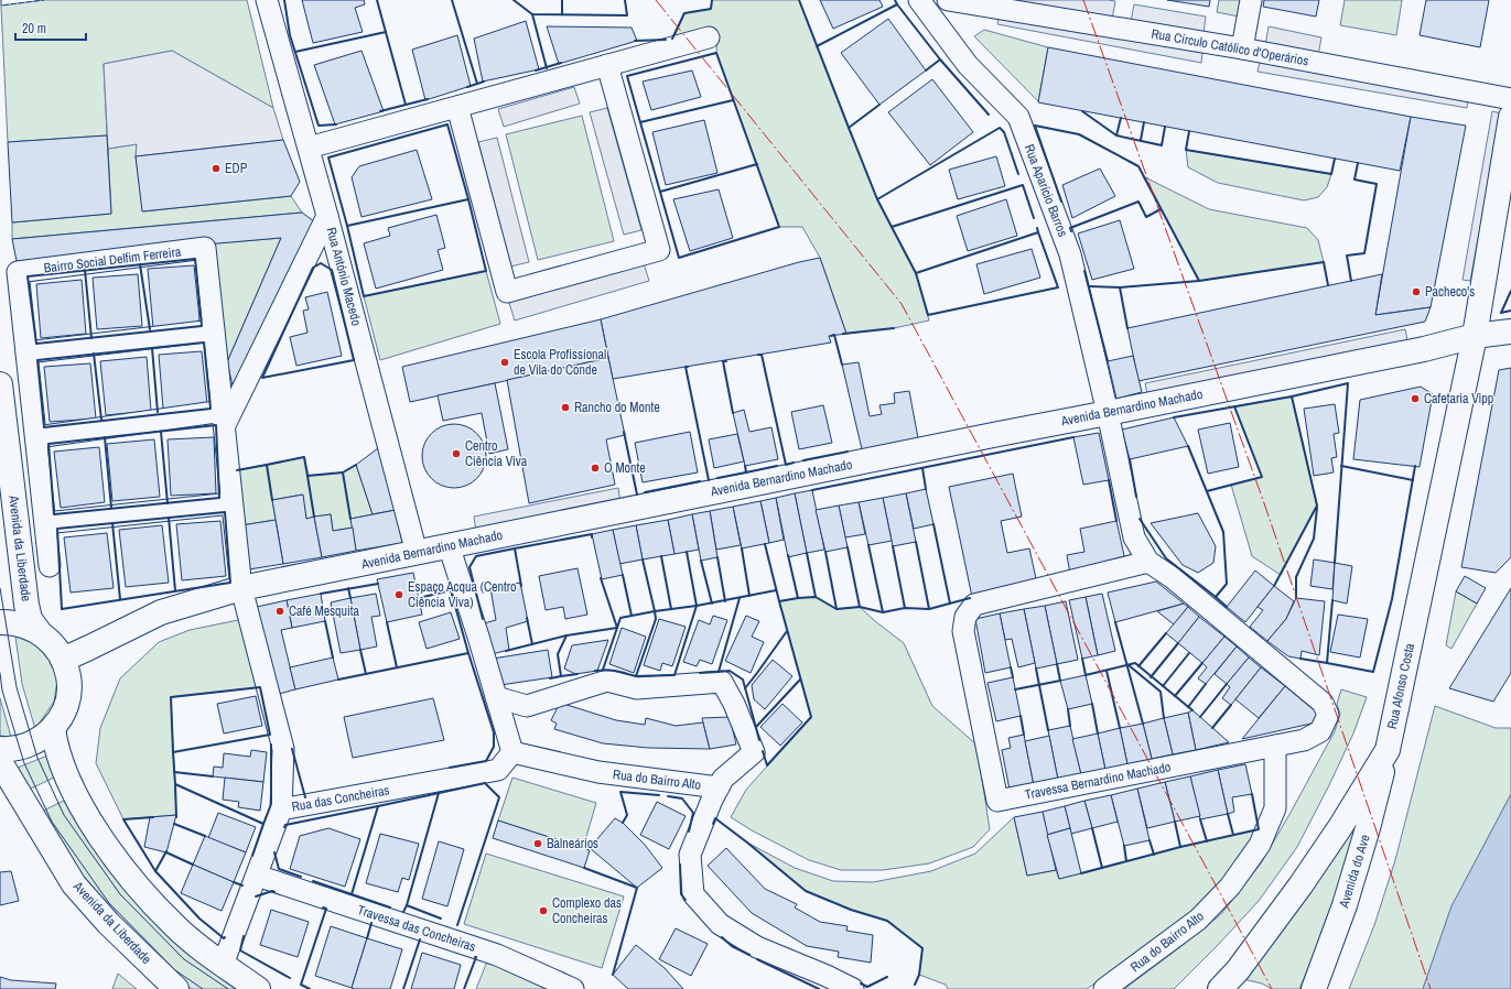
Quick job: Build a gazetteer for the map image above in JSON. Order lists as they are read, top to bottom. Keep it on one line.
{"streets":{"main road":["Avenida Bernardino Machado","Avenida da Liberdade","Rua Afonso Costa","Avenida do Ave"],"street":["Rua Círculo Católico d'Operários","Rua Aparício Barros","Bairro Social Delfim Ferreira","Rua António Macedo","Rua do Bairro Alto","Travessa Bernardino Machado","Rua das Concheiras","Travessa das Concheiras"]},"crossings":[["Rua Aparício Barros","Avenida Bernardino Machado"],["Rua Aparício Barros","Travessa Bernardino Machado"],["Bairro Social Delfim Ferreira","Avenida Bernardino Machado"],["Bairro Social Delfim Ferreira","Rua das Concheiras"],["Rua António Macedo","Avenida Bernardino Machado"],["Avenida Bernardino Machado","Rua Afonso Costa"],["Avenida Bernardino Machado","Travessa Bernardino Machado"],["Avenida Bernardino Machado","Rua das Concheiras"],["Rua Afonso Costa","Avenida do Ave"],["Rua do Bairro Alto","Travessa Bernardino Machado"],["Rua do Bairro Alto","Rua das Concheiras"]],"places":["EDP","Pacheco's","Escola Profissional de Vila do Conde","Cafetaria Vipp","Rancho do Monte","Centro Ciência Viva","O Monte","Espaço Acqua (Centro Ciência Viva)","Café Mesquita","Balneários","Complexo das Concheiras"],"scale_bar":"20 m"}
